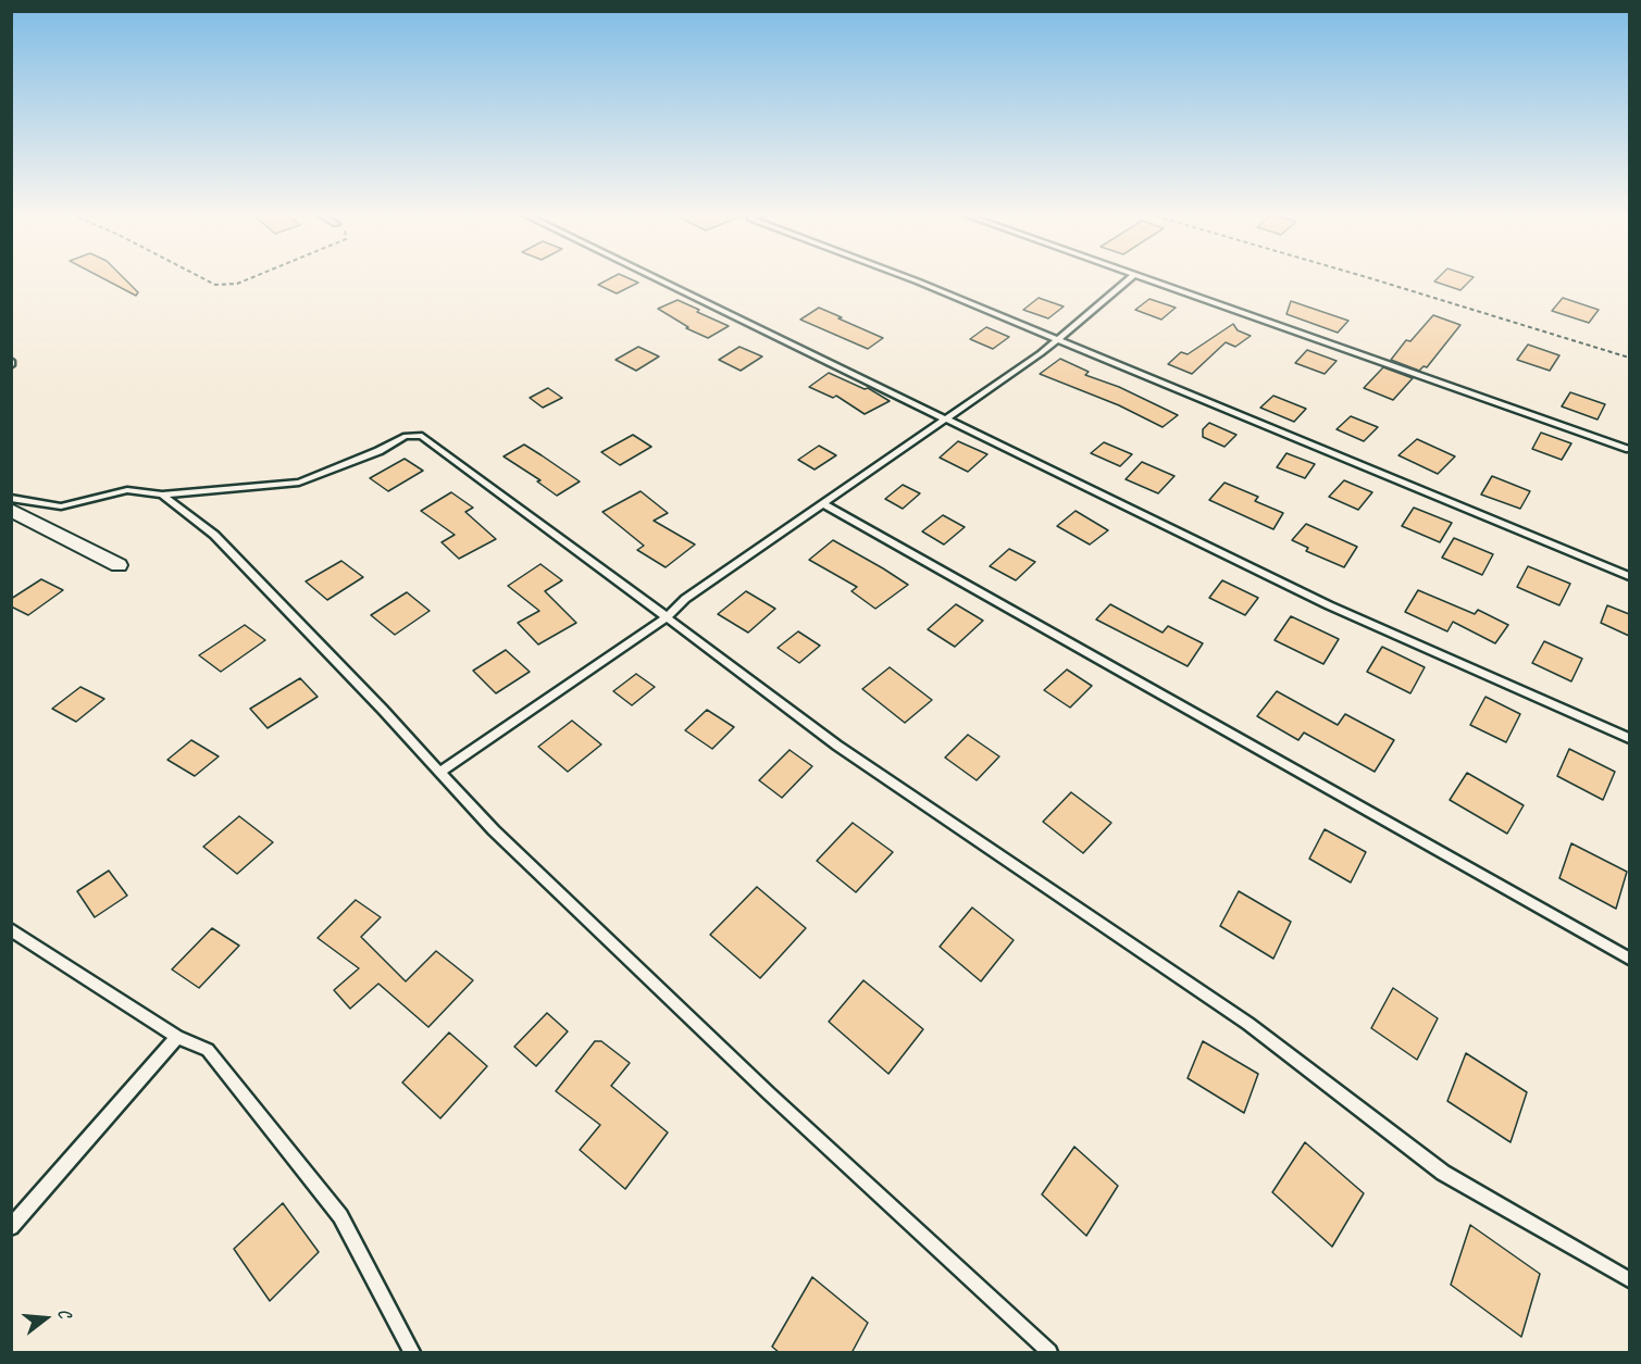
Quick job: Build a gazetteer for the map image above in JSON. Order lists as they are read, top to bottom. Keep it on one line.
{"north":"right"}
